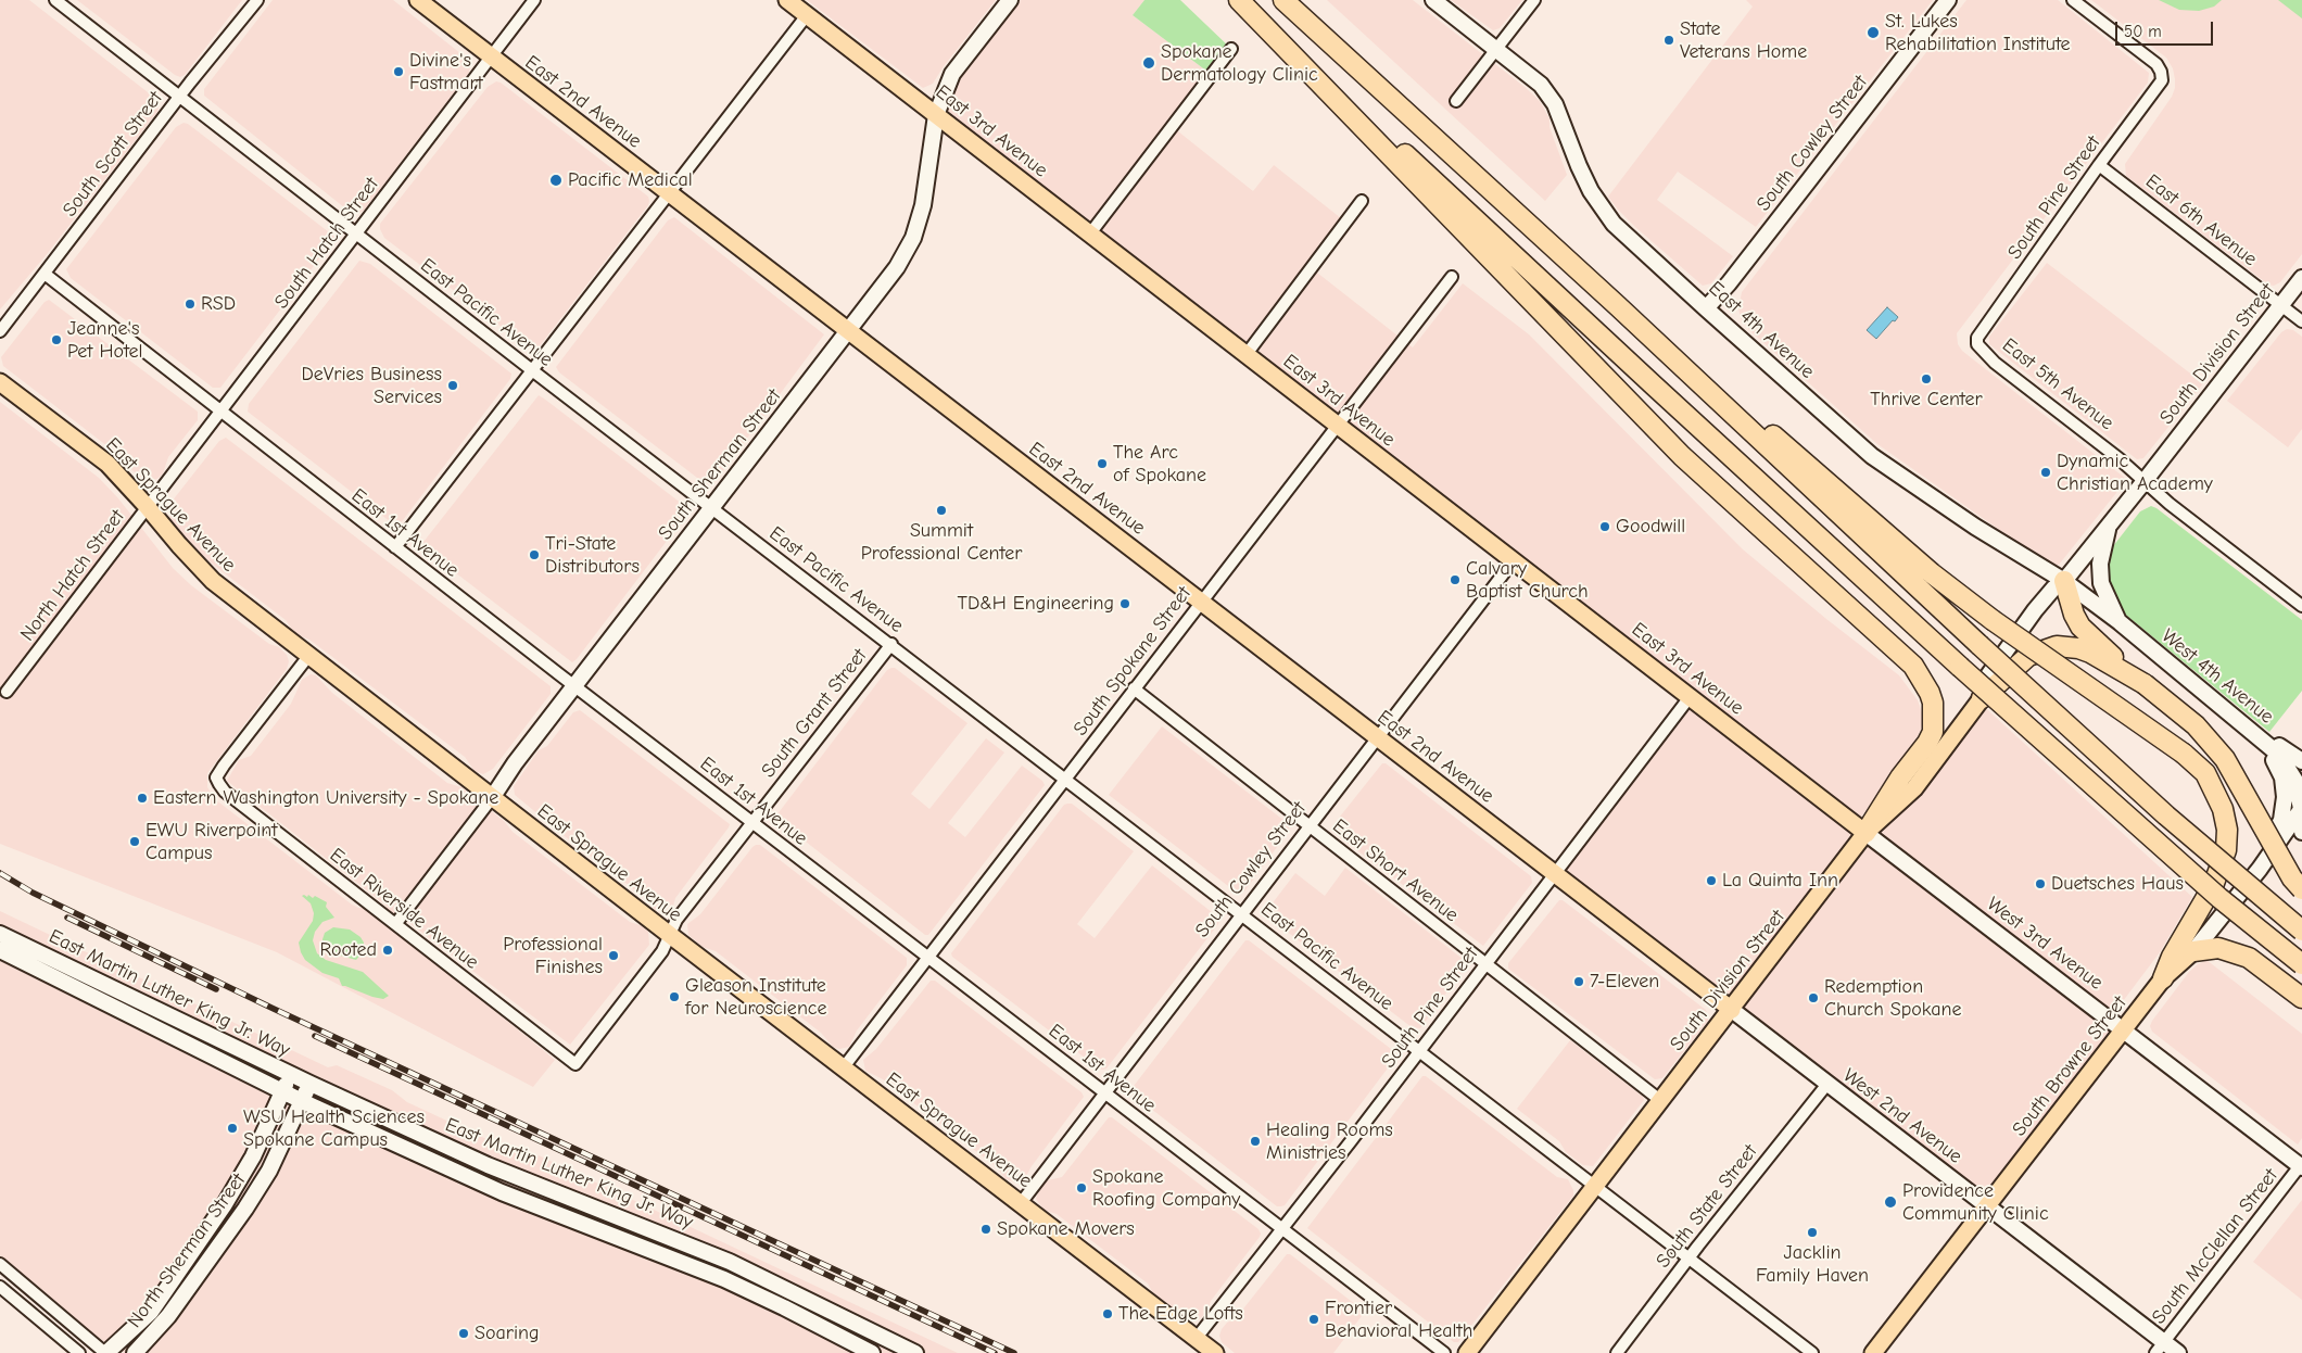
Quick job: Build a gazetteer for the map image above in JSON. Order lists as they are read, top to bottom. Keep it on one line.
{"streets":{"main road":["East 2nd Avenue","East 3rd Avenue","South Division Street","East Sprague Avenue","South Browne Street"],"street":["South Cowley Street","South Scott Street","South Pine Street","East 6th Avenue","South Hatch Street","East Pacific Avenue","East 4th Avenue","East 5th Avenue","South Sherman Street","East 1st Avenue","North Hatch Street","South Spokane Street","West 4th Avenue","South Grant Street","East Short Avenue","East Riverside Avenue","West 3rd Avenue","East Martin Luther King Jr. Way","West 2nd Avenue","South State Street","South McClellan Street","North Sherman Street"]},"crossings":[["East 2nd Avenue","South Cowley Street"],["East 2nd Avenue","South Pine Street"],["East 2nd Avenue","South Hatch Street"],["East 2nd Avenue","South Division Street"],["East 2nd Avenue","South Sherman Street"],["East 2nd Avenue","South Spokane Street"],["East 2nd Avenue","West 2nd Avenue"],["East 3rd Avenue","South Cowley Street"],["East 3rd Avenue","South Pine Street"],["East 3rd Avenue","South Division Street"],["East 3rd Avenue","South Sherman Street"],["East 3rd Avenue","South Spokane Street"],["East 3rd Avenue","West 3rd Avenue"],["South Cowley Street","East Pacific Avenue"],["South Cowley Street","East 4th Avenue"],["South Cowley Street","East Sprague Avenue"],["South Cowley Street","East 1st Avenue"],["South Cowley Street","East Short Avenue"],["South Scott Street","East Pacific Avenue"],["South Scott Street","East 1st Avenue"],["South Pine Street","East 6th Avenue"],["South Pine Street","East Pacific Avenue"],["South Pine Street","East 5th Avenue"],["South Pine Street","East Sprague Avenue"],["South Pine Street","East 1st Avenue"],["South Pine Street","East Short Avenue"],["East 6th Avenue","South Division Street"],["South Hatch Street","East Pacific Avenue"],["South Hatch Street","East Sprague Avenue"],["South Hatch Street","East 1st Avenue"],["South Hatch Street","North Hatch Street"],["East Pacific Avenue","South Division Street"],["East Pacific Avenue","South Sherman Street"],["East Pacific Avenue","South Spokane Street"],["East Pacific Avenue","South Grant Street"],["East Pacific Avenue","South State Street"],["East 4th Avenue","South Division Street"],["East 4th Avenue","West 4th Avenue"],["South Division Street","East 5th Avenue"],["South Division Street","West 4th Avenue"],["South Division Street","East Short Avenue"],["South Division Street","West 3rd Avenue"],["South Division Street","West 2nd Avenue"],["South Sherman Street","East Sprague Avenue"],["South Sherman Street","East 1st Avenue"],["South Sherman Street","East Riverside Avenue"],["East Sprague Avenue","North Hatch Street"],["East Sprague Avenue","South Spokane Street"],["East Sprague Avenue","South Grant Street"],["East Sprague Avenue","East Riverside Avenue"],["East 1st Avenue","South Spokane Street"],["East 1st Avenue","South Grant Street"],["South Spokane Street","East Short Avenue"],["West 4th Avenue","South Browne Street"],["South Grant Street","East Riverside Avenue"],["West 3rd Avenue","South Browne Street"],["West 3rd Avenue","South McClellan Street"],["East Martin Luther King Jr. Way","North Sherman Street"],["South Browne Street","West 2nd Avenue"],["West 2nd Avenue","South State Street"],["West 2nd Avenue","South McClellan Street"]],"places":["St. Lukes Rehabilitation Institute","State Veterans Home","Spokane Dermatology Clinic","Divine's Fastmart","Pacific Medical","RSD","Jeanne's Pet Hotel","Thrive Center","DeVries Business Services","The Arc of Spokane","Dynamic Christian Academy","Summit Professional Center","Goodwill","Tri-State Distributors","Calvary Baptist Church","TD&H Engineering","Eastern Washington University - Spokane","EWU Riverpoint Campus","La Quinta Inn","Duetsches Haus","Rooted","Professional Finishes","7-Eleven","Gleason Institute for Neuroscience","Redemption Church Spokane","WSU Health Sciences Spokane Campus","Healing Rooms Ministries","Spokane Roofing Company","Providence Community Clinic","Spokane Movers","Jacklin Family Haven","The Edge Lofts","Frontier Behavioral Health","Soaring"],"scale_bar":"50 m"}
